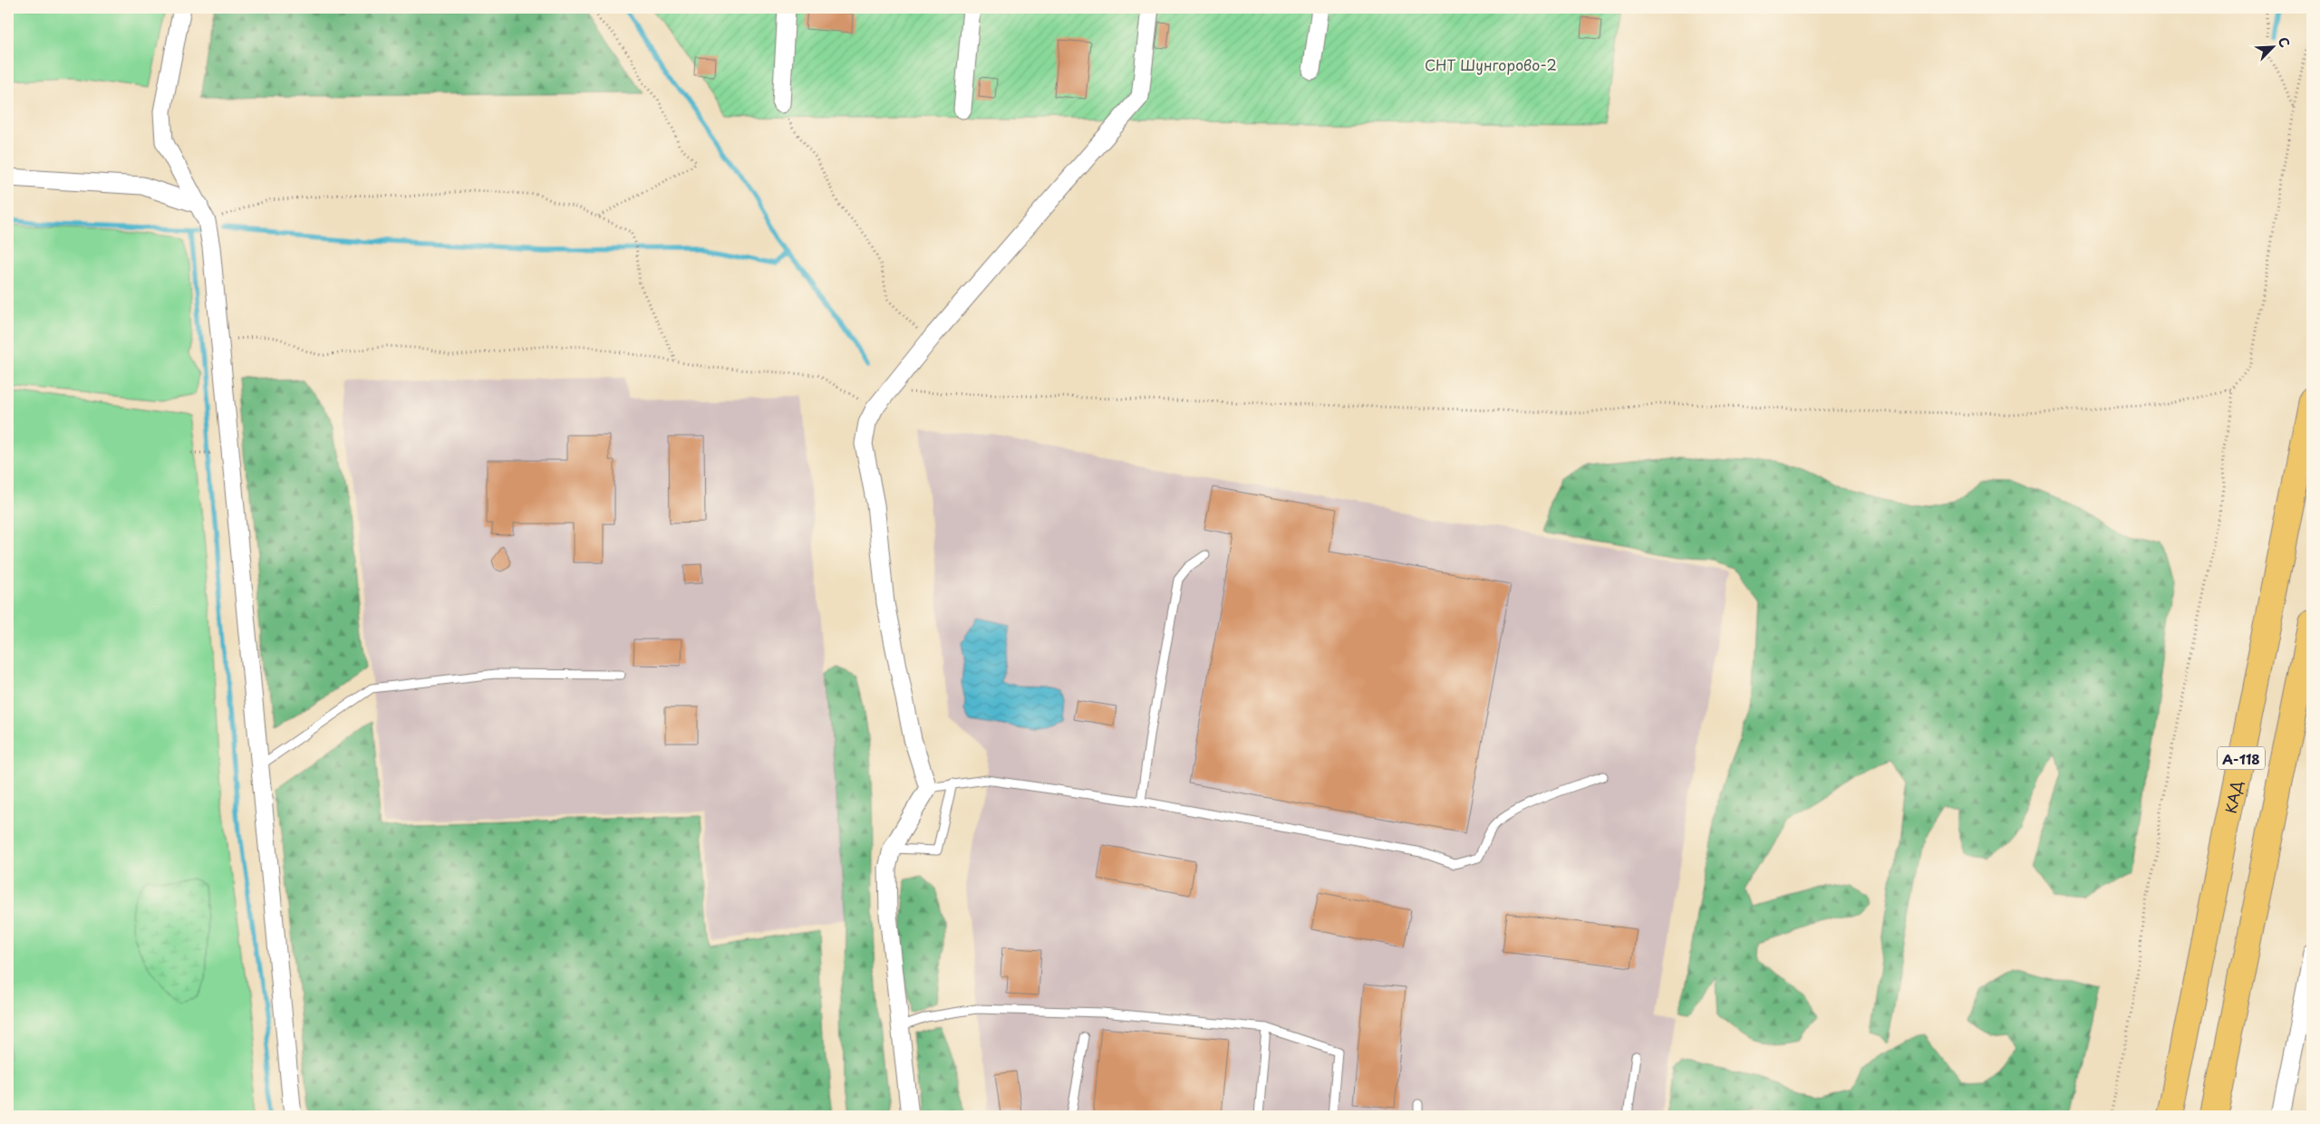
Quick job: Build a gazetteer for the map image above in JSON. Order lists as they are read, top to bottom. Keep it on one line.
{"streets":{"highway":["А-118","КАД"]},"parks":["СНТ Шунгорово-2"],"north":"top right"}
